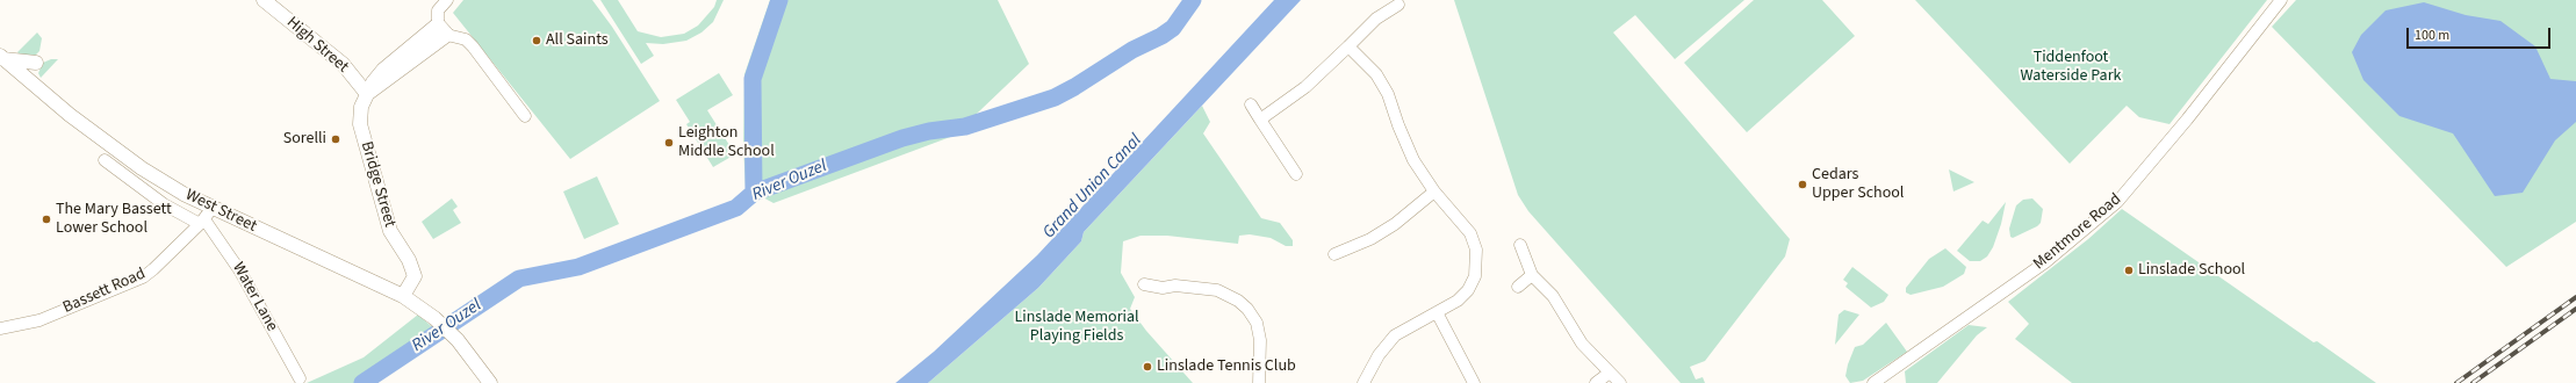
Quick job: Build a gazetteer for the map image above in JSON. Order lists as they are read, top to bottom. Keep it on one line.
{"streets":{"street":["High Street","Bridge Street","West Street","Mentmore Road","Bassett Road","Water Lane"]},"crossings":[["High Street","Bridge Street"],["Bridge Street","West Street"],["West Street","Bassett Road"],["West Street","Water Lane"],["Bassett Road","Water Lane"]],"water":["River Ouzel","Grand Union Canal"],"parks":["Tiddenfoot Waterside Park","Linslade Memorial Playing Fields"],"places":["All Saints","Sorelli","Leighton Middle School","Cedars Upper School","The Mary Bassett Lower School","Linslade School","Linslade Tennis Club"],"scale_bar":"100 m"}
